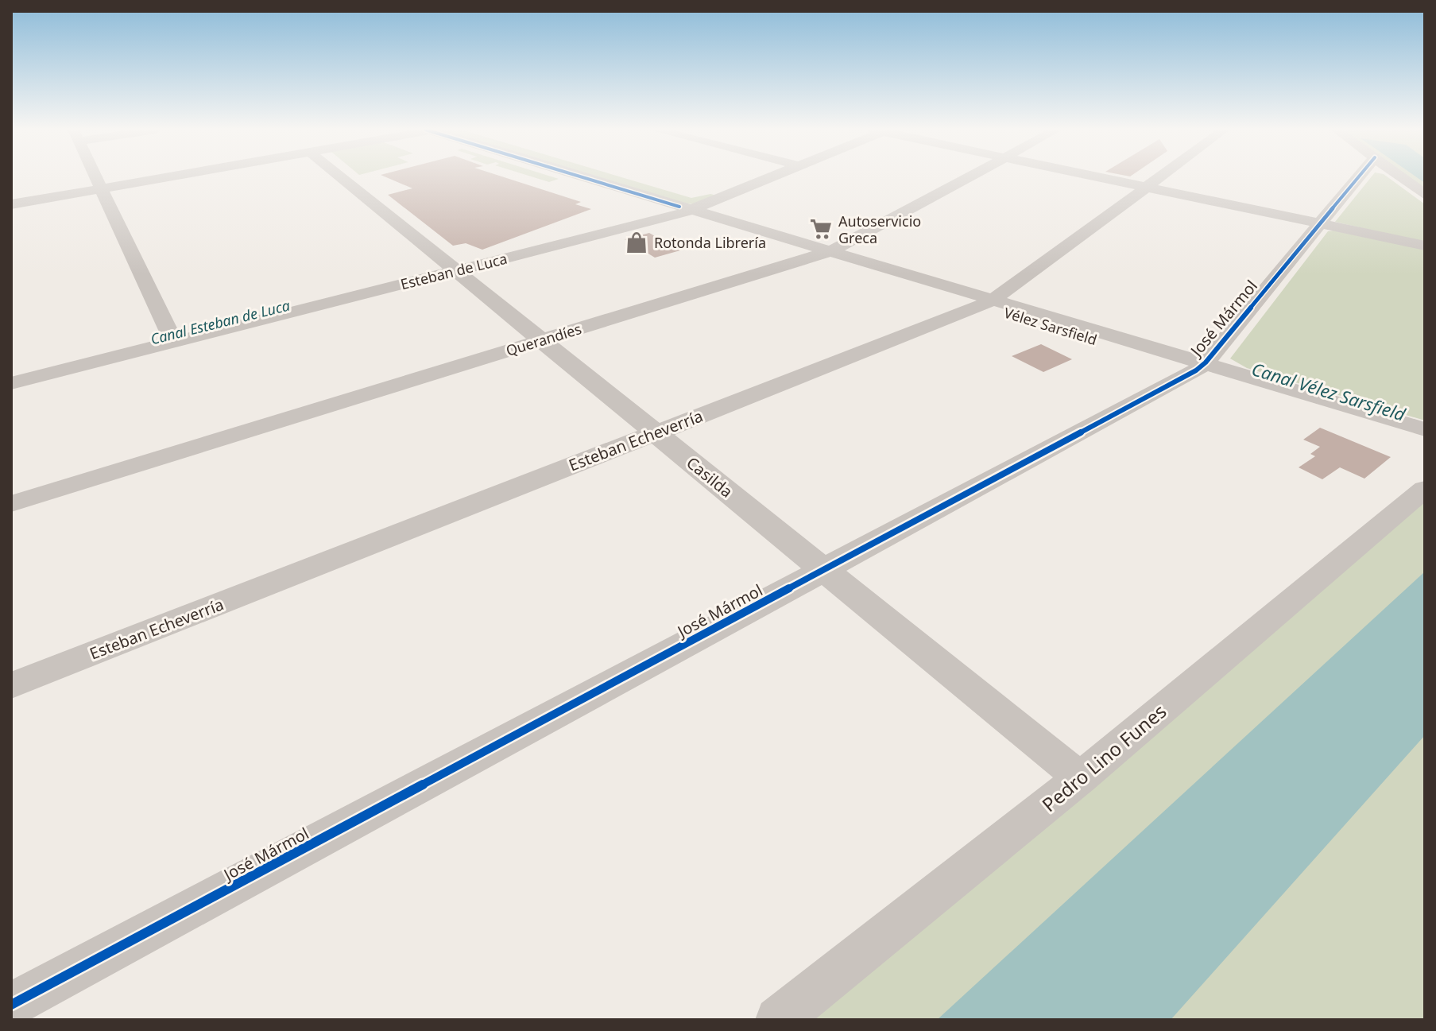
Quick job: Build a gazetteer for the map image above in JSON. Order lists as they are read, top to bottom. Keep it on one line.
{"streets":{"street":["Esteban de Luca","José Mármol","Vélez Sarsfield","Querandíes","Esteban Echeverría","Casilda","Pedro Lino Funes"]},"crossings":[["Esteban de Luca","Vélez Sarsfield"],["Esteban de Luca","Casilda"],["José Mármol","Vélez Sarsfield"],["José Mármol","Casilda"],["Vélez Sarsfield","Querandíes"],["Vélez Sarsfield","Esteban Echeverría"],["Querandíes","Casilda"],["Esteban Echeverría","Casilda"],["Casilda","Pedro Lino Funes"]],"water":["Canal Esteban de Luca","Canal Vélez Sarsfield"],"places":{"supermarket":["Autoservicio Greca"],"shop":["Rotonda Librería"]}}
